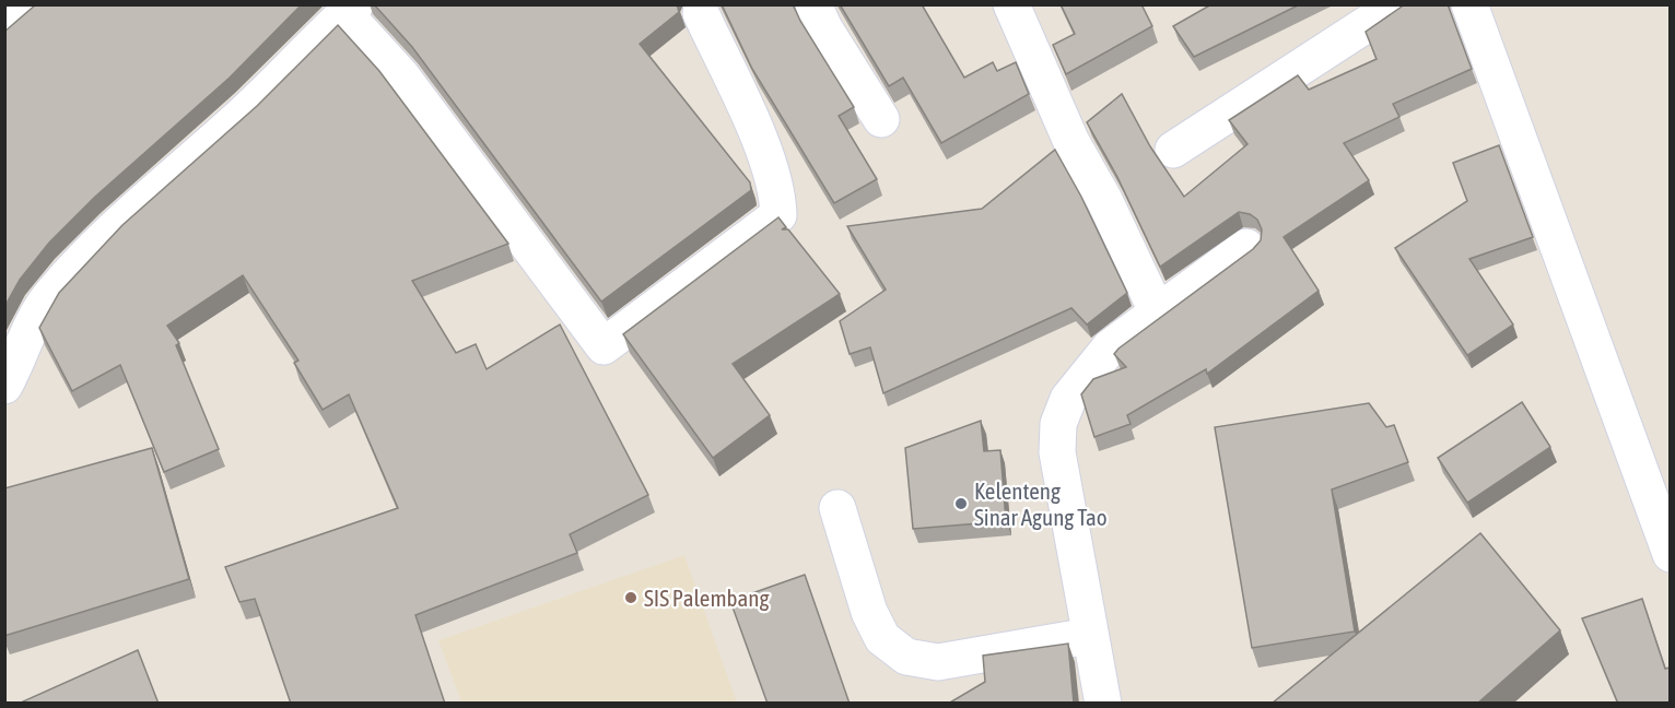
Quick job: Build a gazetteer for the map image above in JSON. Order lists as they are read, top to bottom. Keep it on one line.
{"places":["Kelenteng Sinar Agung Tao","SIS Palembang"]}
